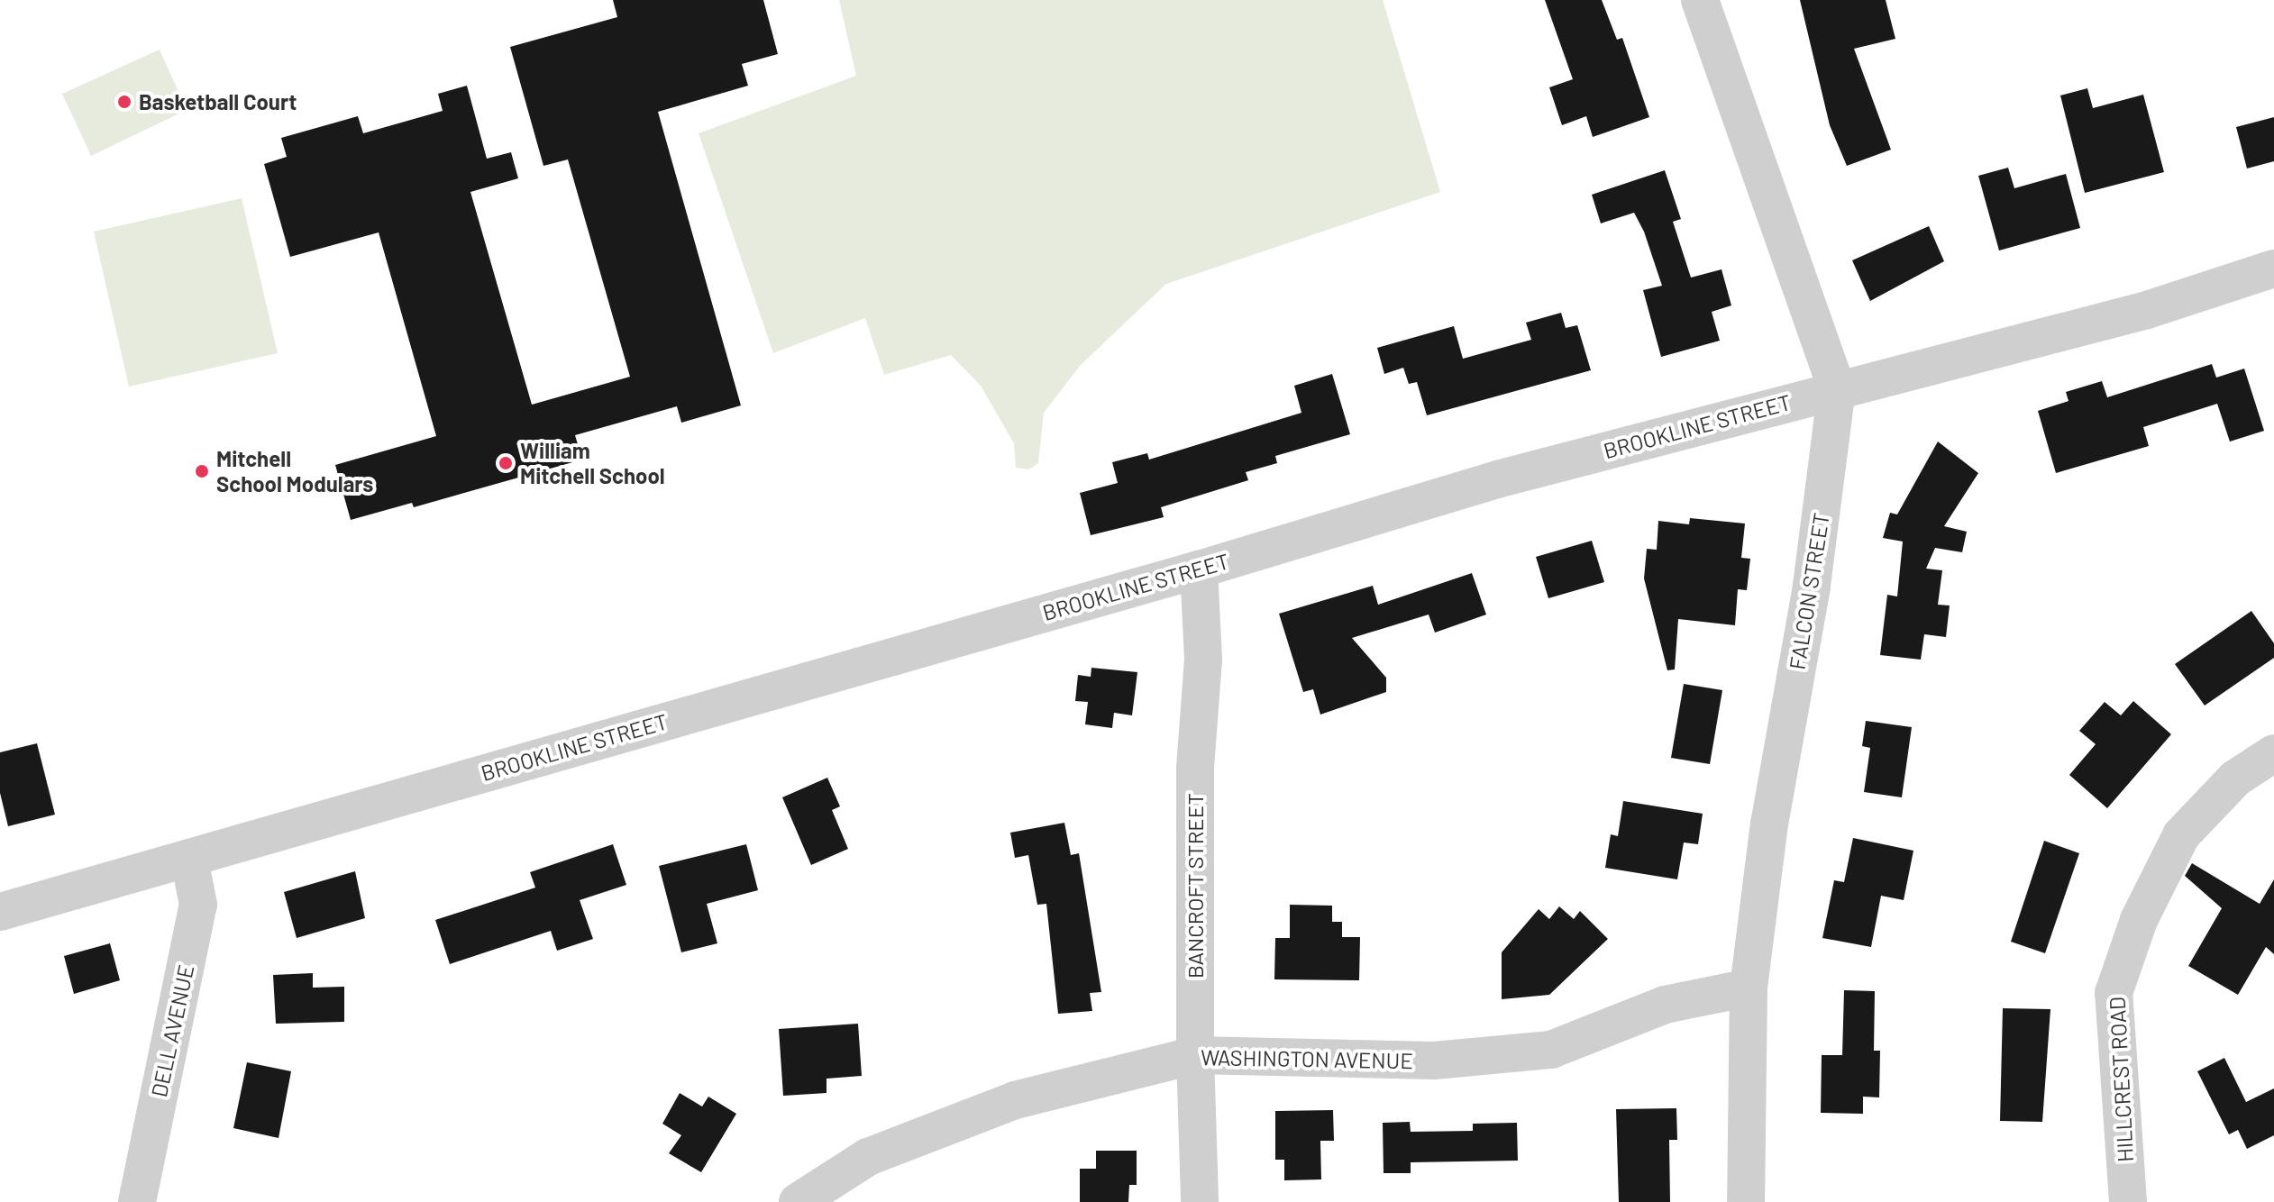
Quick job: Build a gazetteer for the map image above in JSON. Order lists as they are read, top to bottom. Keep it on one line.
{"streets":{"street":["BROOKLINE STREET","FALCON STREET","BANCROFT STREET","DELL AVENUE","WASHINGTON AVENUE","HILLCREST ROAD"]},"crossings":[["BROOKLINE STREET","FALCON STREET"],["BROOKLINE STREET","BANCROFT STREET"],["BROOKLINE STREET","DELL AVENUE"],["FALCON STREET","WASHINGTON AVENUE"],["BANCROFT STREET","WASHINGTON AVENUE"]],"places":["Basketball Court","William Mitchell School","Mitchell School Modulars"]}
